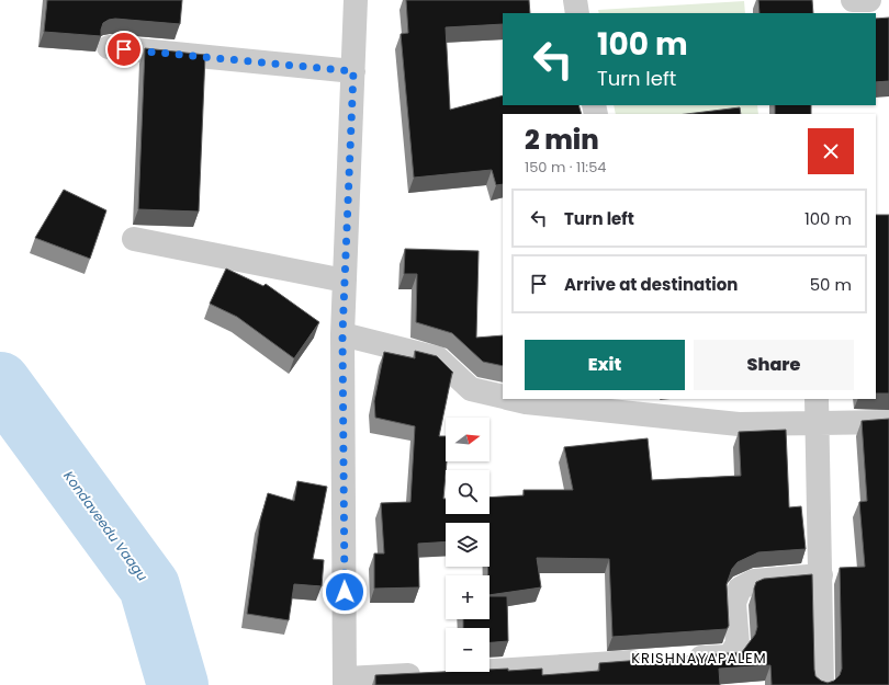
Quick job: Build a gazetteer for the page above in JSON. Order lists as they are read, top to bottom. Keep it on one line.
{"districts":["KRISHNAYAPALEM"],"water":["Kondaveedu Vaagu"],"north":"right","page":{"turn":["100 m","Turn left"],"heading":["2 min","150 m · 11:54"],"list":[{"name":"Turn left","value":"100 m"},{"name":"Arrive at destination","value":"50 m"}],"buttons":["Exit","Share"],"map_buttons":["+","−"]}}
